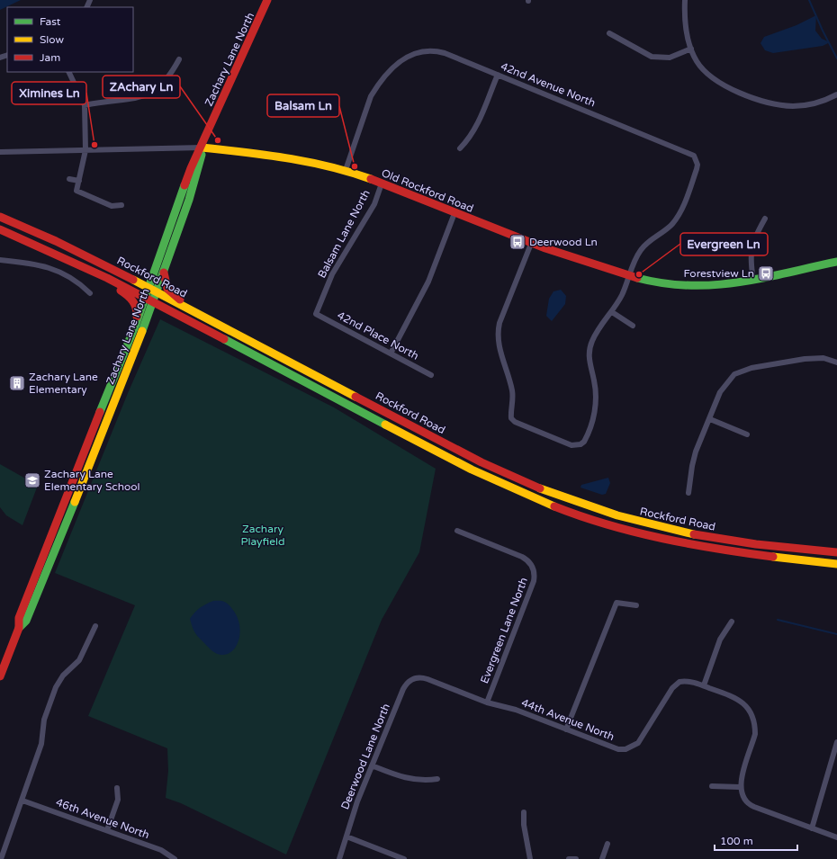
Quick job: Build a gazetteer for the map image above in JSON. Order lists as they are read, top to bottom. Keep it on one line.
{"streets":{"main road":["Zachary Lane North","Old Rockford Road","Rockford Road"],"street":["42nd Avenue North","Balsam Lane North","42nd Place North","Evergreen Lane North","44th Avenue North","Deerwood Lane North","46th Avenue North"]},"crossings":[["Zachary Lane North","Old Rockford Road"],["Zachary Lane North","Rockford Road"],["42nd Avenue North","Old Rockford Road"],["Old Rockford Road","Balsam Lane North"],["Balsam Lane North","42nd Place North"],["Evergreen Lane North","44th Avenue North"],["44th Avenue North","Deerwood Lane North"]],"parks":["Zachary Playfield"],"places":{"other":["ZAchary Ln","Ximines Ln","Balsam Ln","Evergreen Ln"],"bus stop":["Deerwood Ln","Forestview Ln"],"building":["Zachary Lane Elementary"],"school or university":["Zachary Lane Elementary School"]},"legend":["Fast","Slow","Jam"],"scale_bar":"100 m"}
